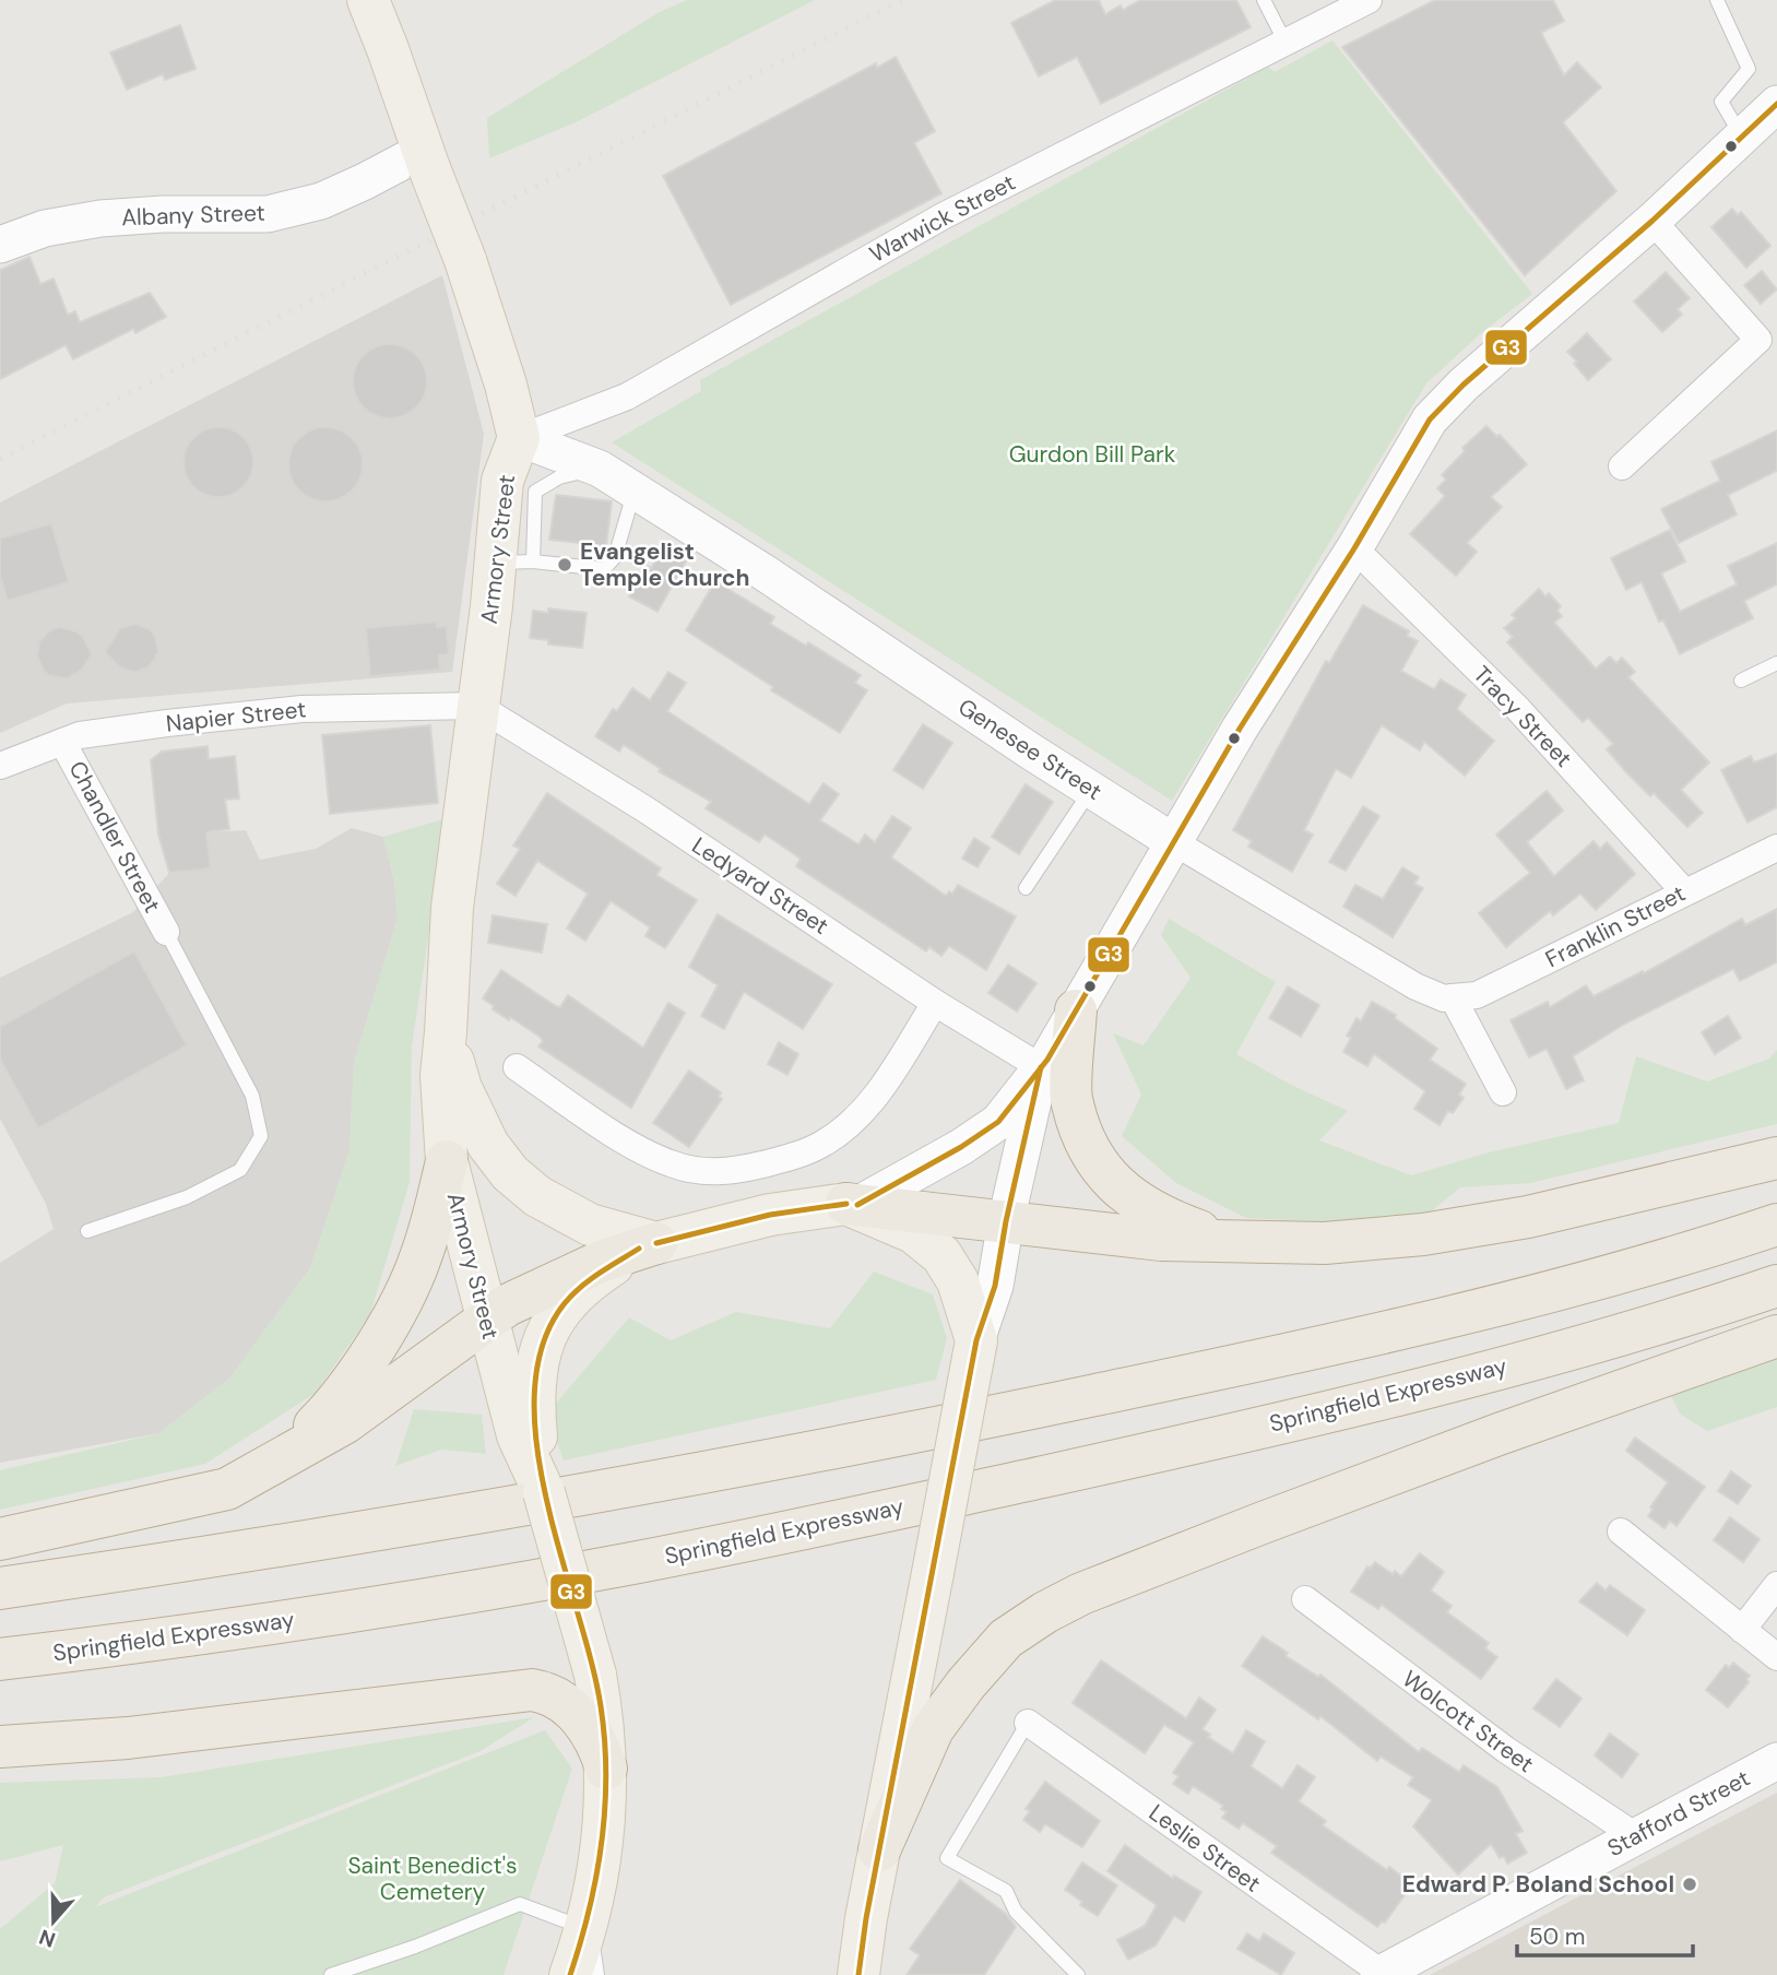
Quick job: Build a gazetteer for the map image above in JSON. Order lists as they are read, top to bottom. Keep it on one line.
{"streets":{"highway":["Springfield Expressway"],"main road":["Albany Street","Armory Street","Genesee Street","Stafford Street"],"street":["Warwick Street","Napier Street","Tracy Street","Chandler Street","Ledyard Street","Franklin Street","Wolcott Street","Leslie Street"]},"crossings":[["Warwick Street","Armory Street"],["Warwick Street","Genesee Street"],["Armory Street","Napier Street"],["Armory Street","Genesee Street"],["Armory Street","Ledyard Street"],["Napier Street","Chandler Street"],["Napier Street","Ledyard Street"],["Tracy Street","Franklin Street"],["Genesee Street","Franklin Street"],["Wolcott Street","Stafford Street"],["Stafford Street","Leslie Street"]],"parks":["Gurdon Bill Park","Saint Benedict's Cemetery"],"places":["Evangelist Temple Church","Edward P. Boland School"],"lines":["transit line G3"],"scale_bar":"50 m","north":"bottom"}
